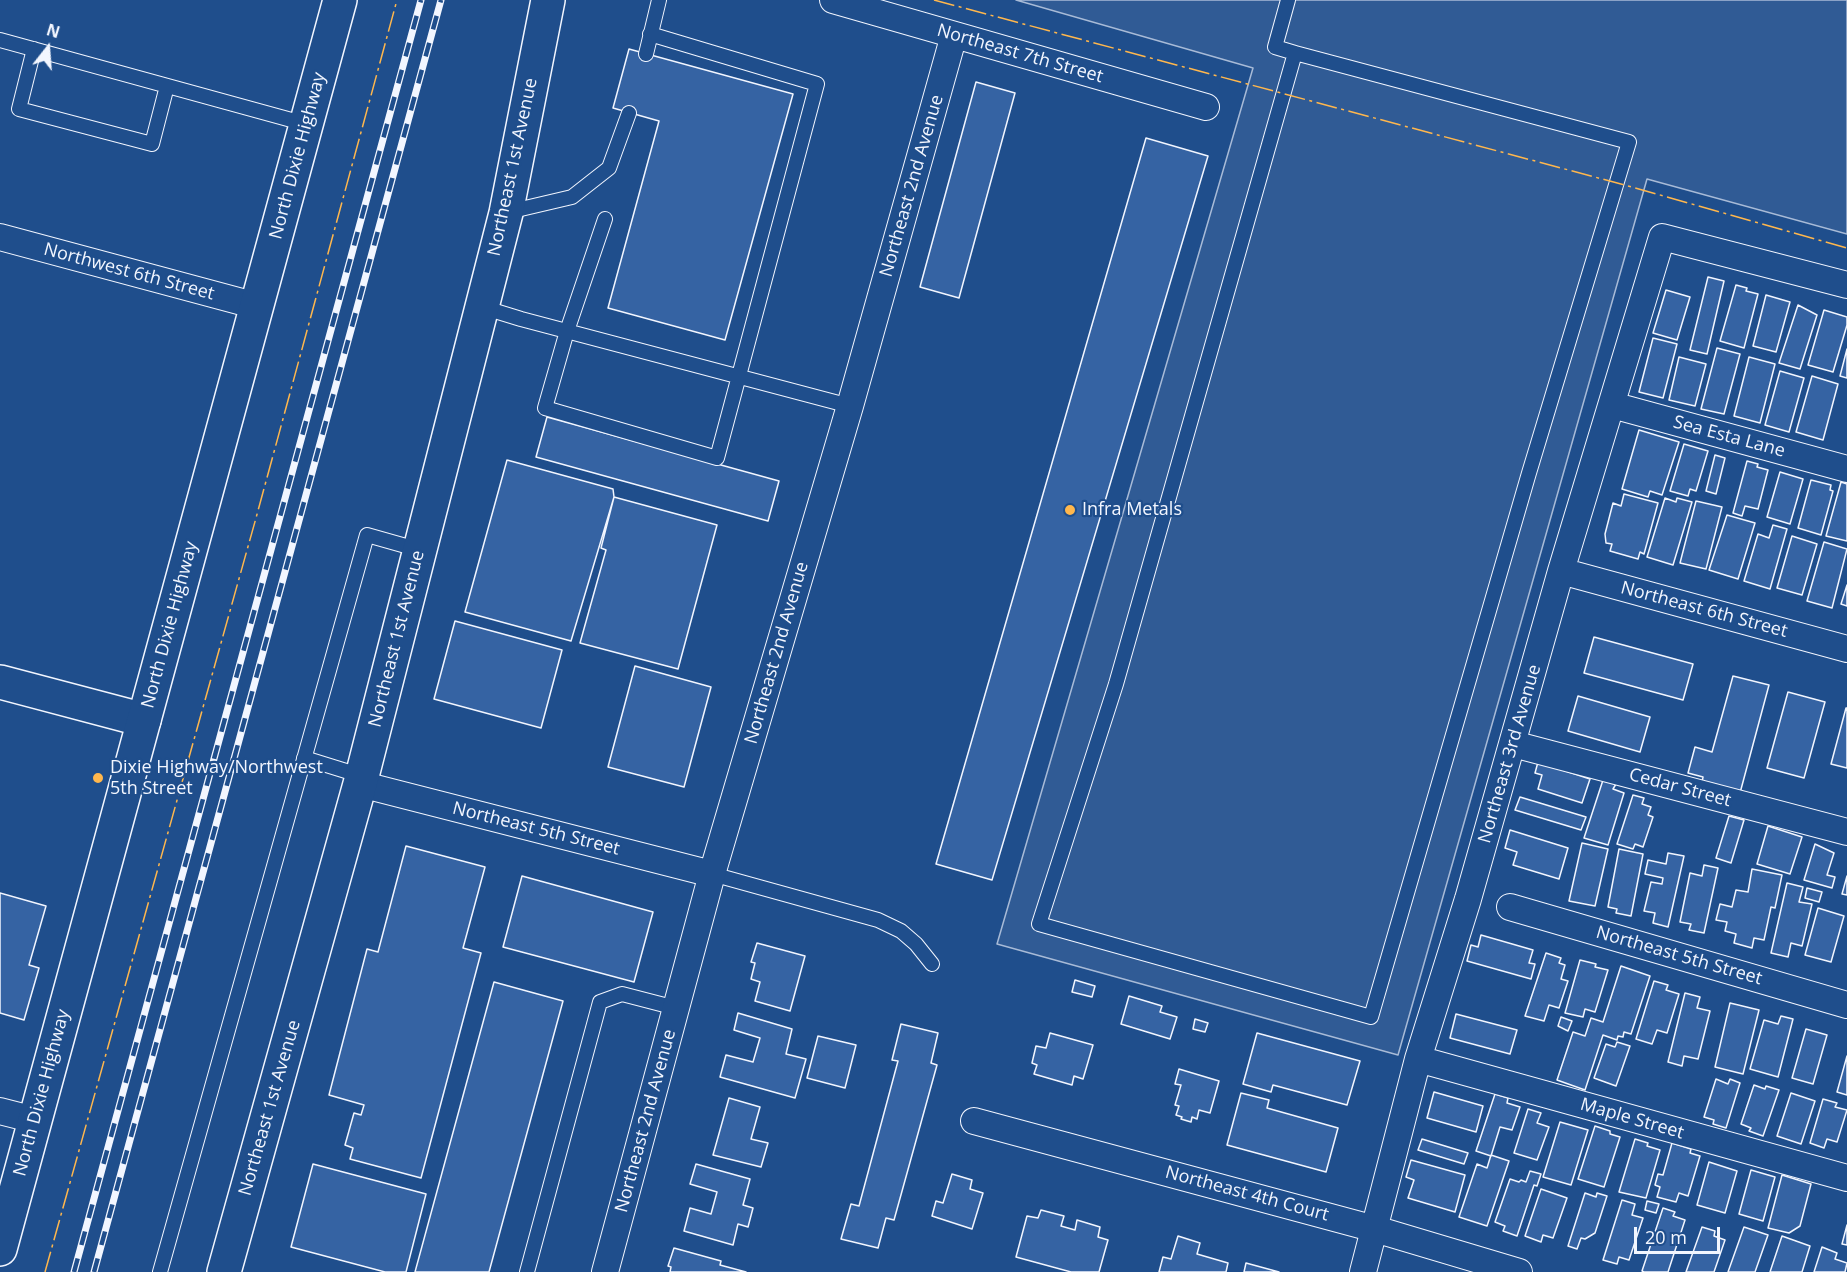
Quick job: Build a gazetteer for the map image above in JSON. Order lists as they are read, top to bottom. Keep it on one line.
{"streets":{"main road":["North Dixie Highway","Northeast 1st Avenue"],"street":["Northeast 7th Street","Northeast 2nd Avenue","Northwest 6th Street","Sea Esta Lane","Northeast 6th Street","Northeast 3rd Avenue","Cedar Street","Northeast 5th Street","Maple Street","Northeast 4th Court"]},"crossings":[["Northeast 7th Street","Northeast 2nd Avenue"],["North Dixie Highway","Northwest 6th Street"],["Northeast 1st Avenue","Northeast 5th Street"],["Northeast 2nd Avenue","Northeast 5th Street"],["Sea Esta Lane","Northeast 3rd Avenue"],["Northeast 6th Street","Northeast 3rd Avenue"],["Northeast 3rd Avenue","Cedar Street"],["Northeast 3rd Avenue","Maple Street"],["Northeast 3rd Avenue","Northeast 4th Court"]],"places":["Infra Metals","Dixie Highway/Northwest 5th Street"],"scale_bar":"20 m","north":"top"}
